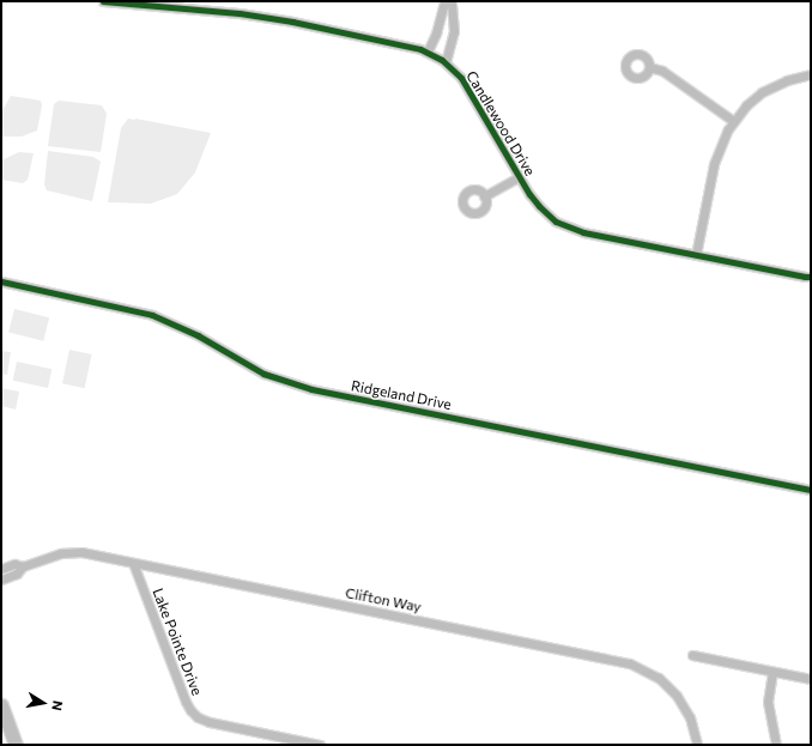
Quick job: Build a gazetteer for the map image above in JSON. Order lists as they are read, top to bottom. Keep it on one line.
{"streets":{"street":["Candlewood Drive","Ridgeland Drive","Clifton Way","Lake Pointe Drive"]},"crossings":[["Clifton Way","Lake Pointe Drive"]],"north":"right"}
